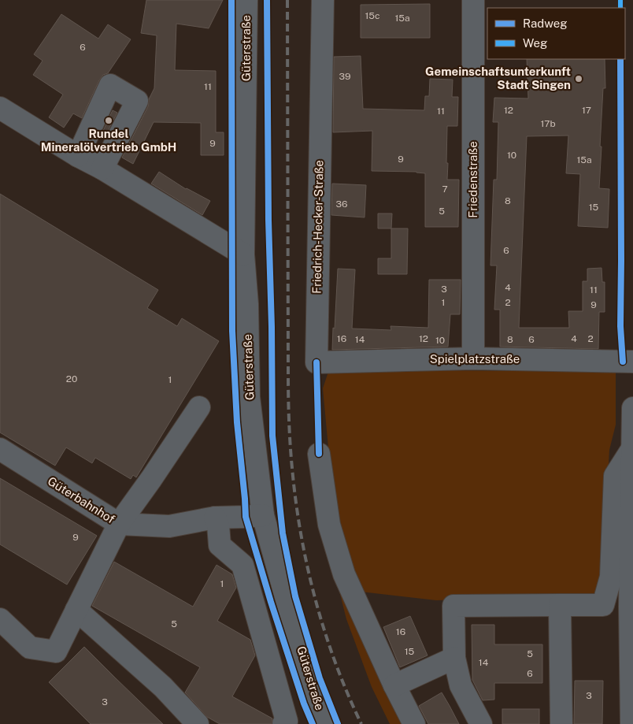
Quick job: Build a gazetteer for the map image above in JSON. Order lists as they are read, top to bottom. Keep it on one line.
{"streets":{"street":["Güterstraße","Friedenstraße","Friedrich-Hecker-Straße","Spielplatzstraße","Güterbahnhof"]},"crossings":[["Güterstraße","Güterbahnhof"],["Friedenstraße","Spielplatzstraße"],["Friedrich-Hecker-Straße","Spielplatzstraße"]],"places":["Gemeinschaftsunterkunft Stadt Singen","Rundel Mineralölvertrieb GmbH"],"house_numbers":["15c","15a","6","39","11","12","17","11","17b","9","10","9","15a","7","8","36","15","5","6","4","3","11","1","2","9","16","12","4","2","14","8","6","10","20","1","9","1","5","16","15","5","14","6","3","3"],"legend":["Radweg","Weg"]}
